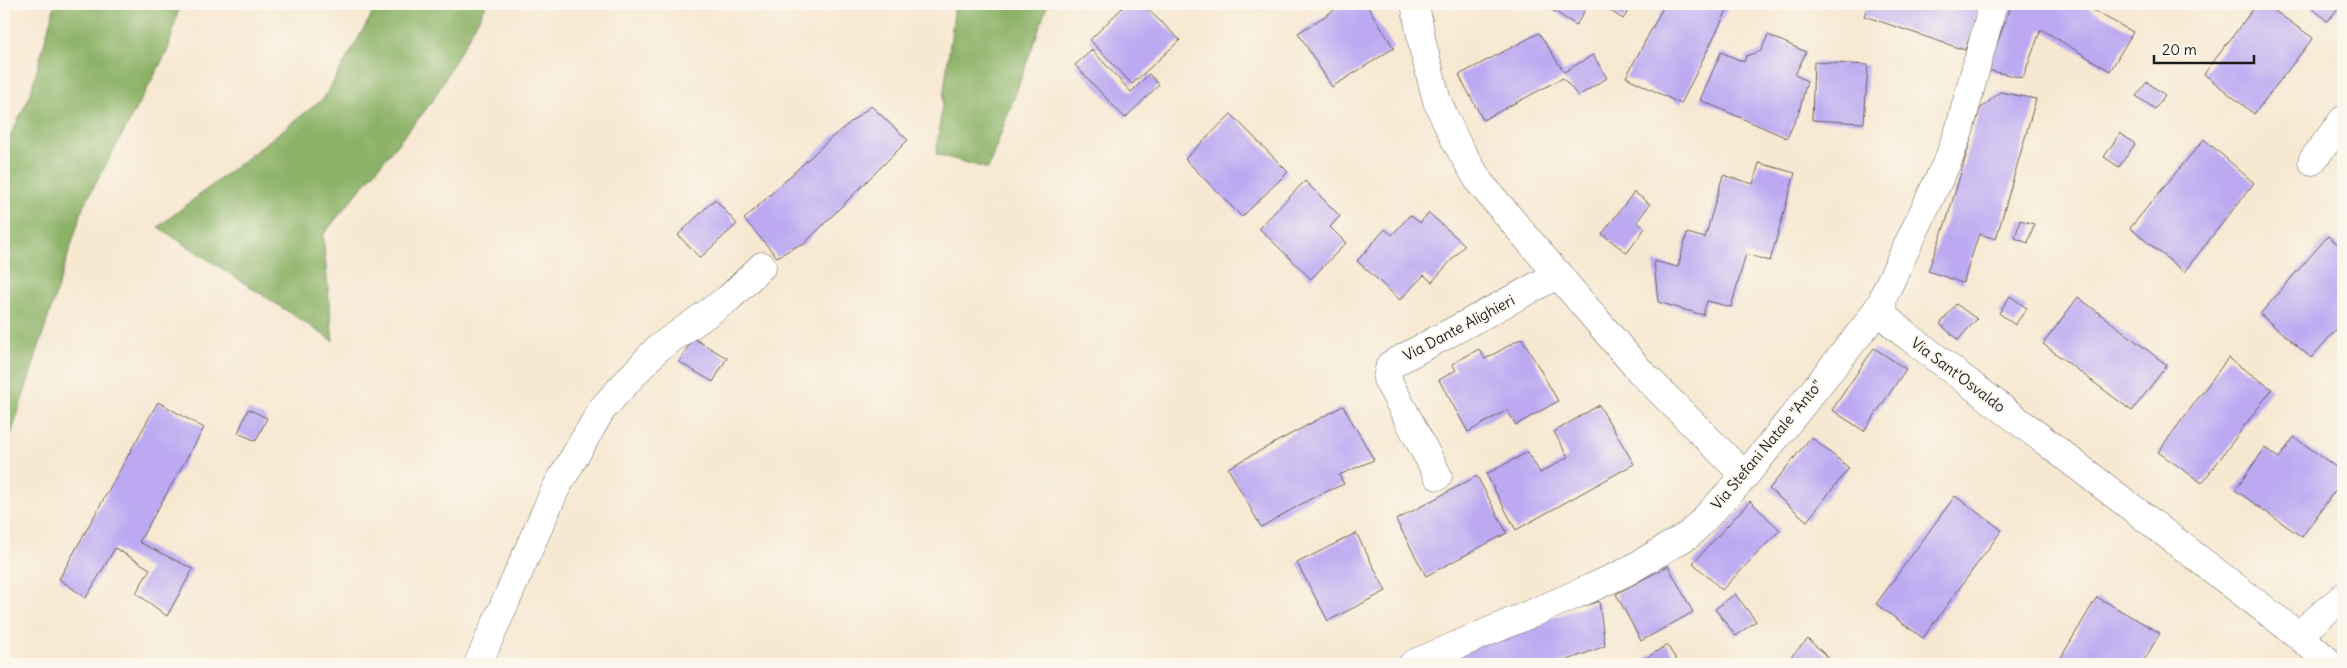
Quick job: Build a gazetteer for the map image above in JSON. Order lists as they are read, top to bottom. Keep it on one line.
{"streets":{"street":["Via Dante Alighieri","Via Sant'Osvaldo","Via Stefani Natale \"Anto\""]},"crossings":[["Via Sant'Osvaldo","Via Stefani Natale \"Anto\""]],"scale_bar":"20 m"}
